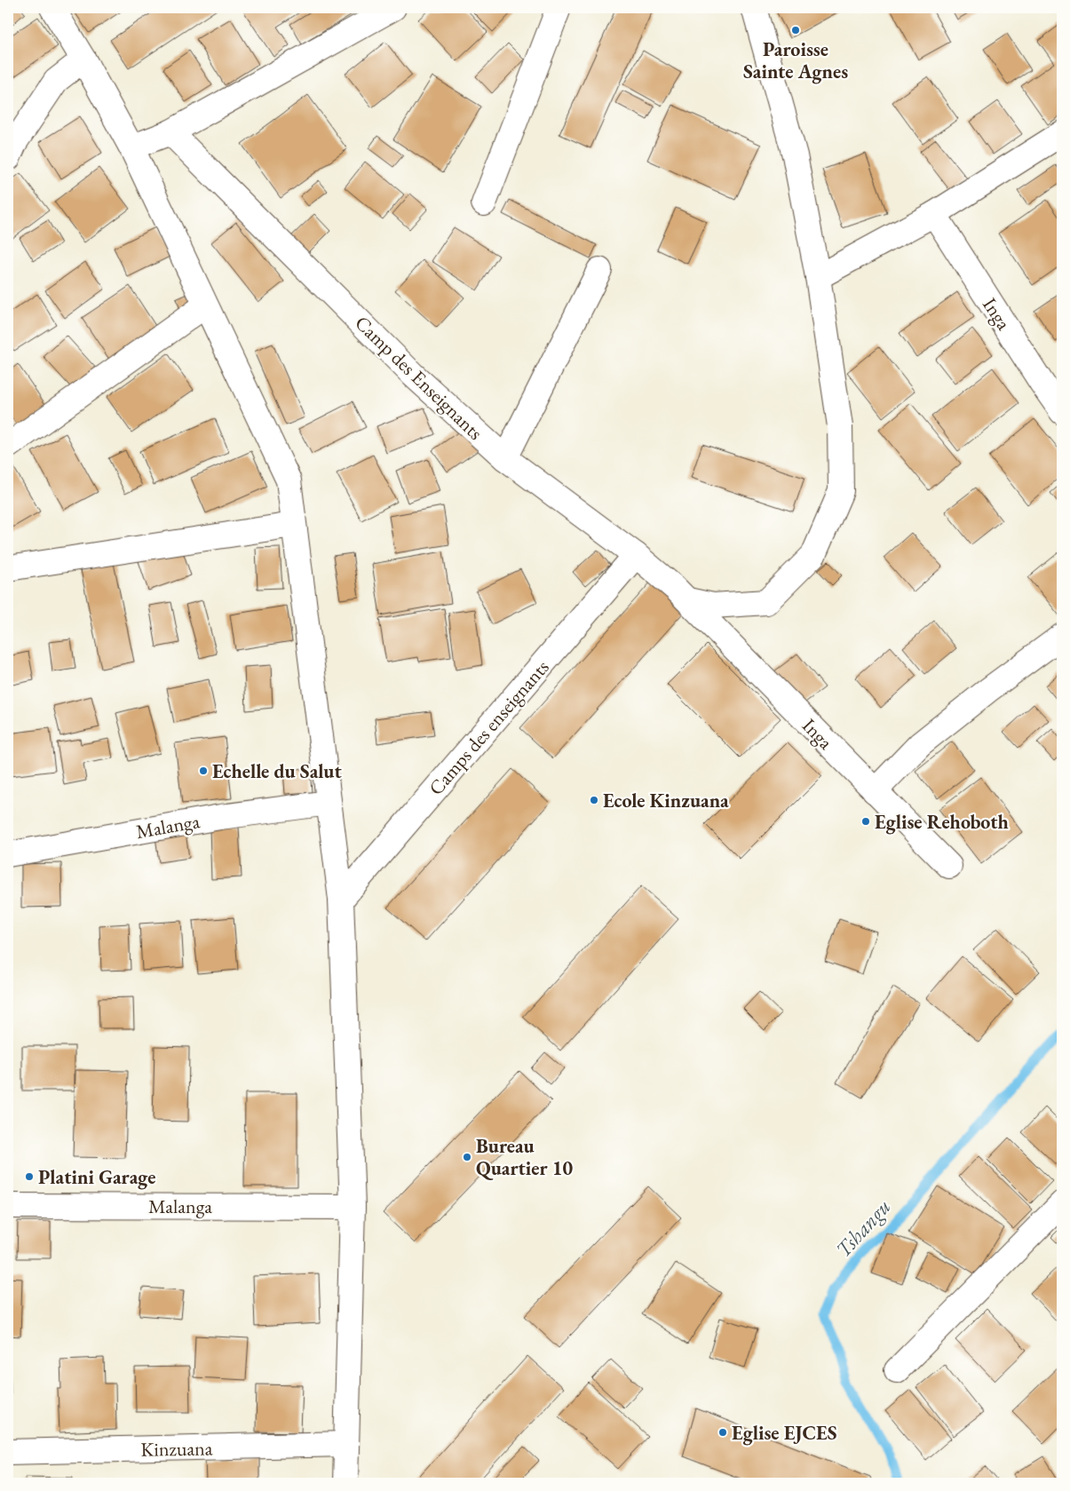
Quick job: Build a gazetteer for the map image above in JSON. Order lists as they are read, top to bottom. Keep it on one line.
{"streets":{"street":["Inga","Camp des Enseignants","Camps des enseignants","Malanga","Kinzuana"]},"crossings":[["Inga","Camp des Enseignants"],["Camp des Enseignants","Camps des enseignants"]],"water":["Tshangu"],"places":["Paroisse Sainte Agnes","Echelle du Salut","Ecole Kinzuana","Eglise Rehoboth","Bureau Quartier 10","Platini Garage","Eglise EJCES"]}
